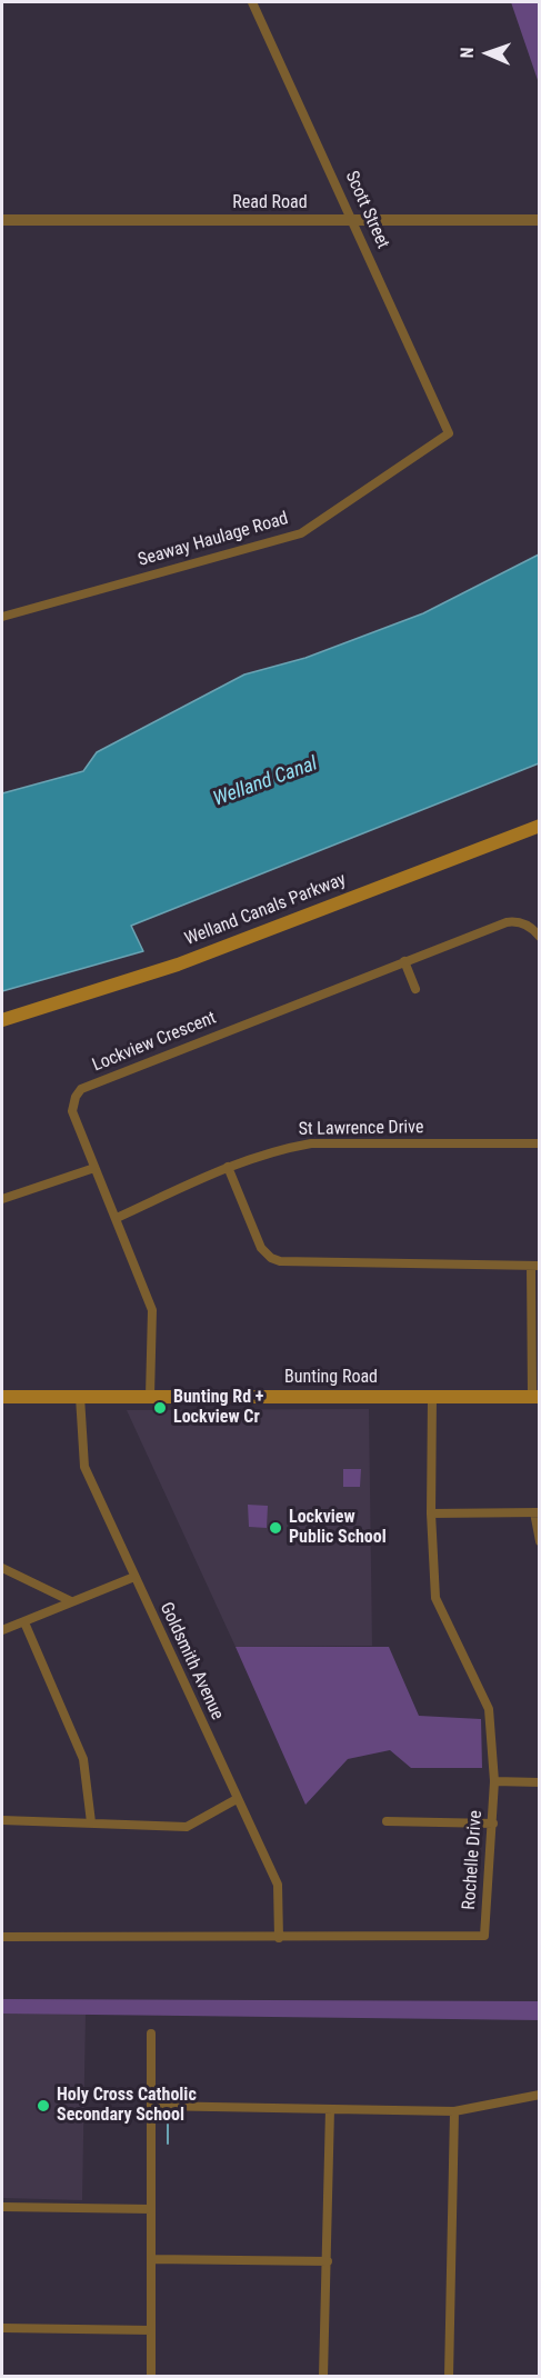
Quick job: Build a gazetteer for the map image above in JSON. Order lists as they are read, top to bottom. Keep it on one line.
{"streets":{"main road":["Welland Canals Parkway","Bunting Road"],"street":["Read Road","Scott Street","Seaway Haulage Road","Lockview Crescent","St Lawrence Drive","Goldsmith Avenue","Rochelle Drive"]},"crossings":[["Read Road","Scott Street"],["Scott Street","Seaway Haulage Road"],["Lockview Crescent","St Lawrence Drive"],["Lockview Crescent","Bunting Road"],["Bunting Road","Goldsmith Avenue"],["Bunting Road","Rochelle Drive"],["Goldsmith Avenue","Rochelle Drive"]],"water":["Welland Canal"],"places":["Bunting Rd + Lockview Cr","Lockview Public School","Holy Cross Catholic Secondary School"],"north":"left"}
